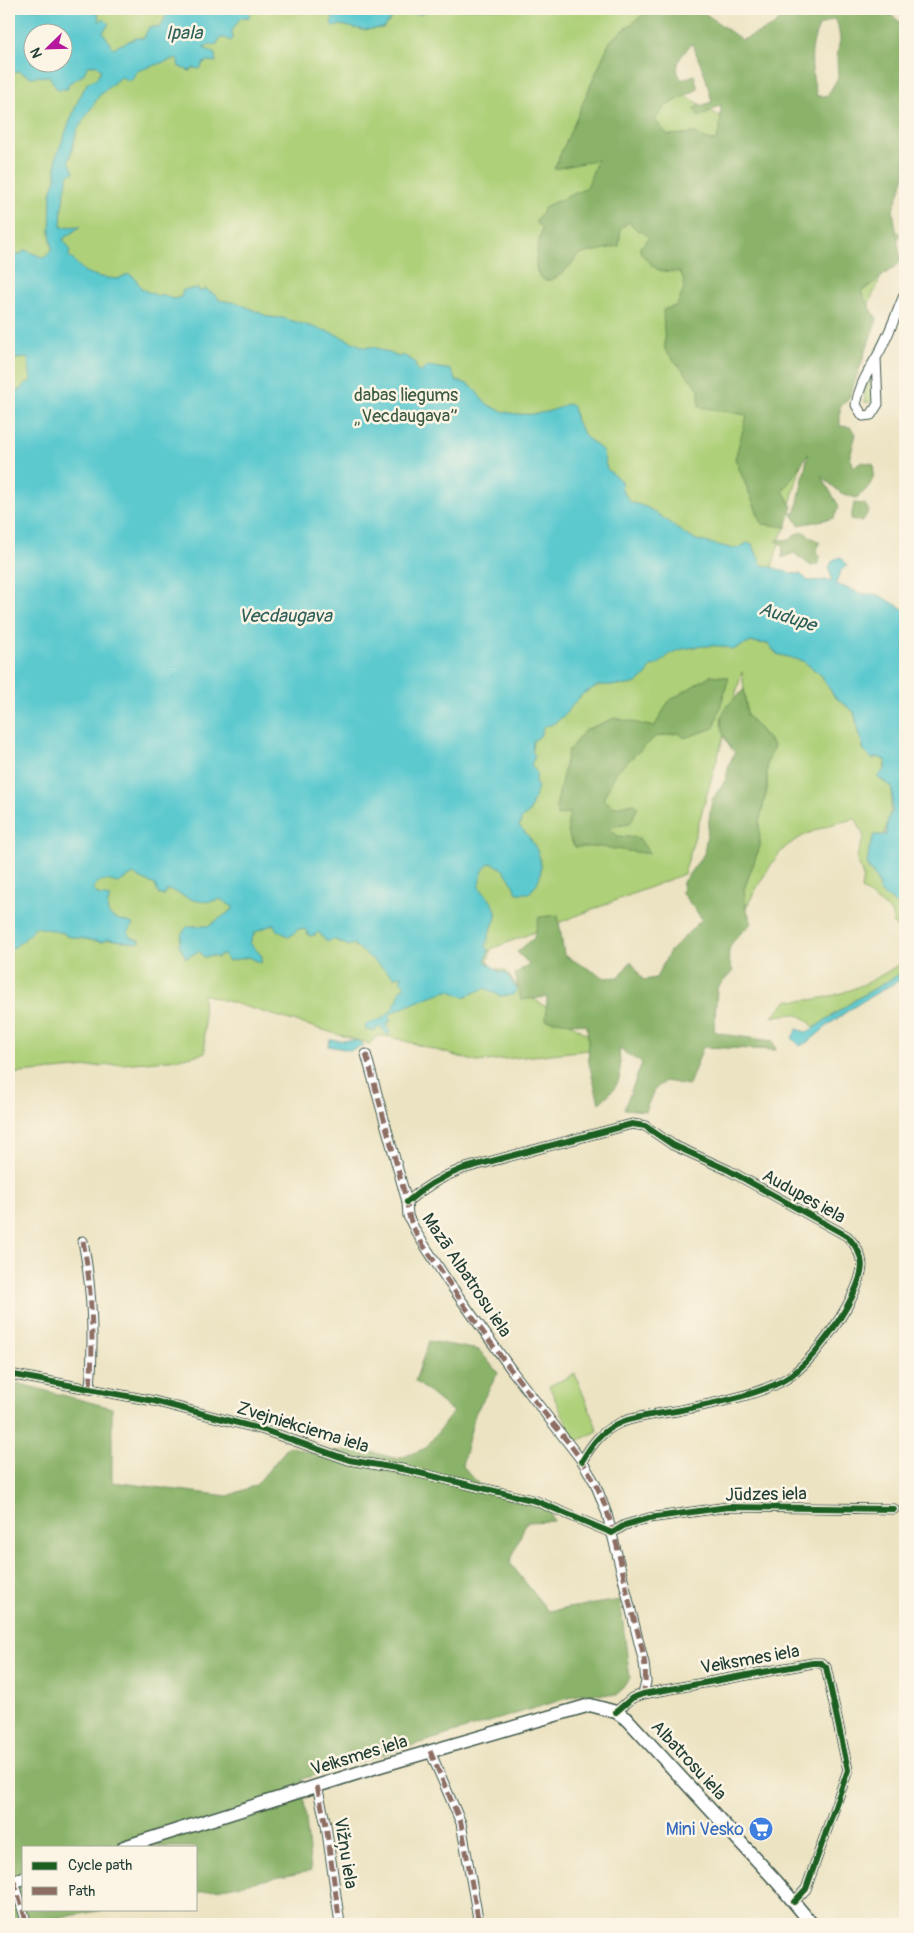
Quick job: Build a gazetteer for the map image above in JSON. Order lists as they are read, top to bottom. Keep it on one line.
{"streets":{"main road":["Veiksmes iela","Albatrosu iela"],"street":["Audupes iela","Mazā Albatrosu iela","Zvejniekciema iela","Jūdzes iela","Vižņu iela"]},"crossings":[["Audupes iela","Mazā Albatrosu iela"],["Zvejniekciema iela","Jūdzes iela"],["Veiksmes iela","Albatrosu iela"],["Veiksmes iela","Vižņu iela"]],"water":["Ipala","Vecdaugava","Audupe"],"parks":["dabas liegums „Vecdaugava”"],"places":{"supermarket":["Mini Vesko"]},"legend":["Cycle path","Path"],"north":"bottom left"}
